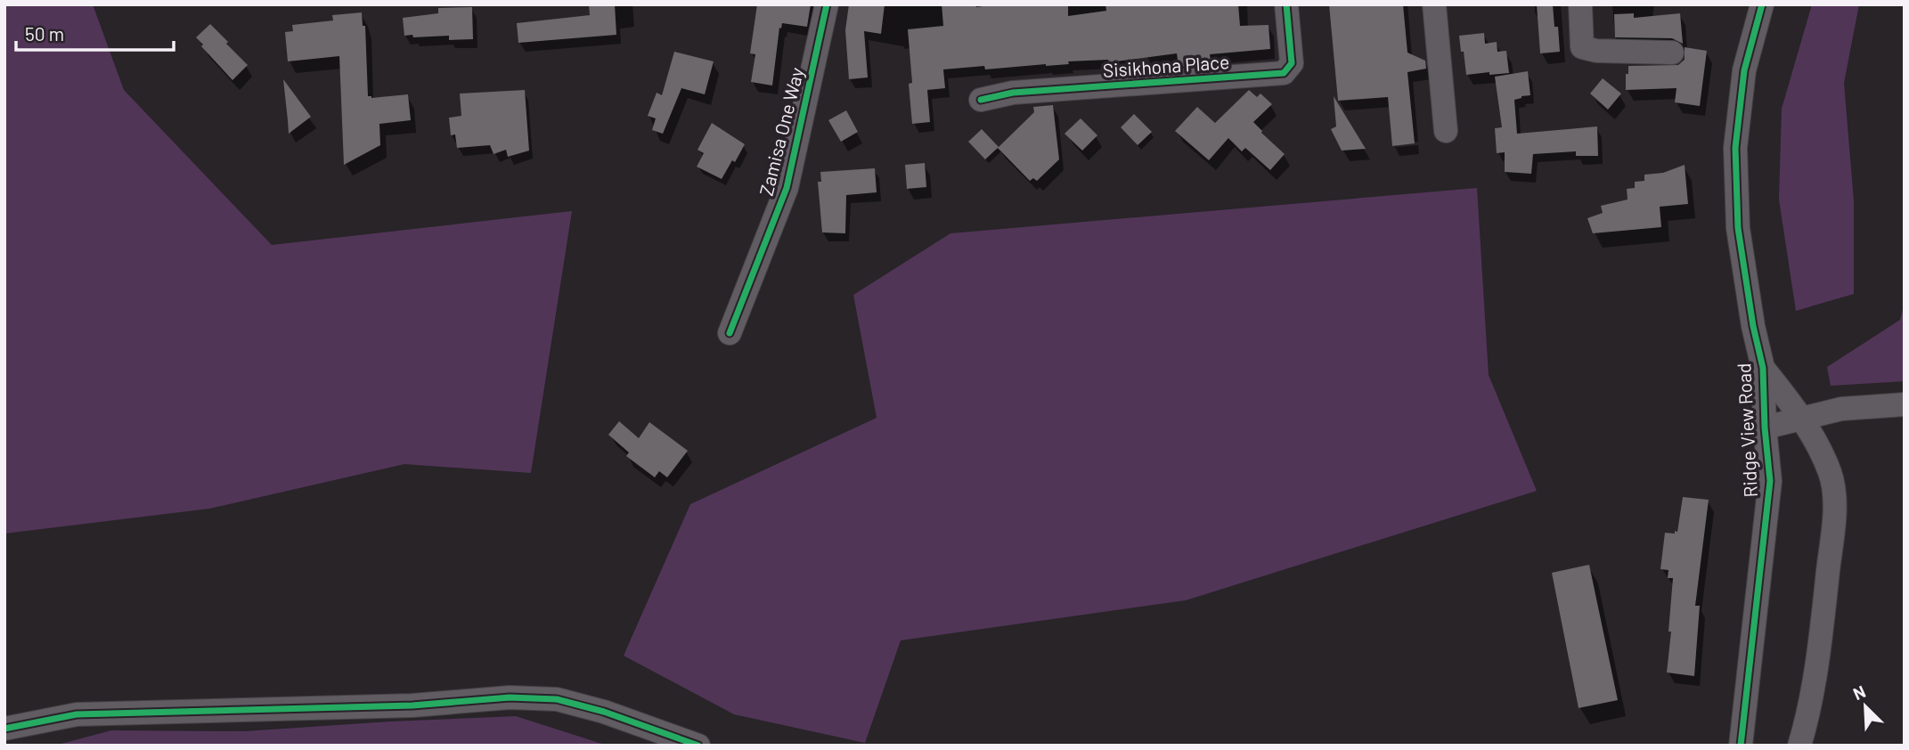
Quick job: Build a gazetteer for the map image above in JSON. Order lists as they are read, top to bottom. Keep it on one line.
{"streets":{"street":["Sisikhona Place","Zamisa One Way","Ridge View Road"]},"scale_bar":"50 m","north":"top left"}
